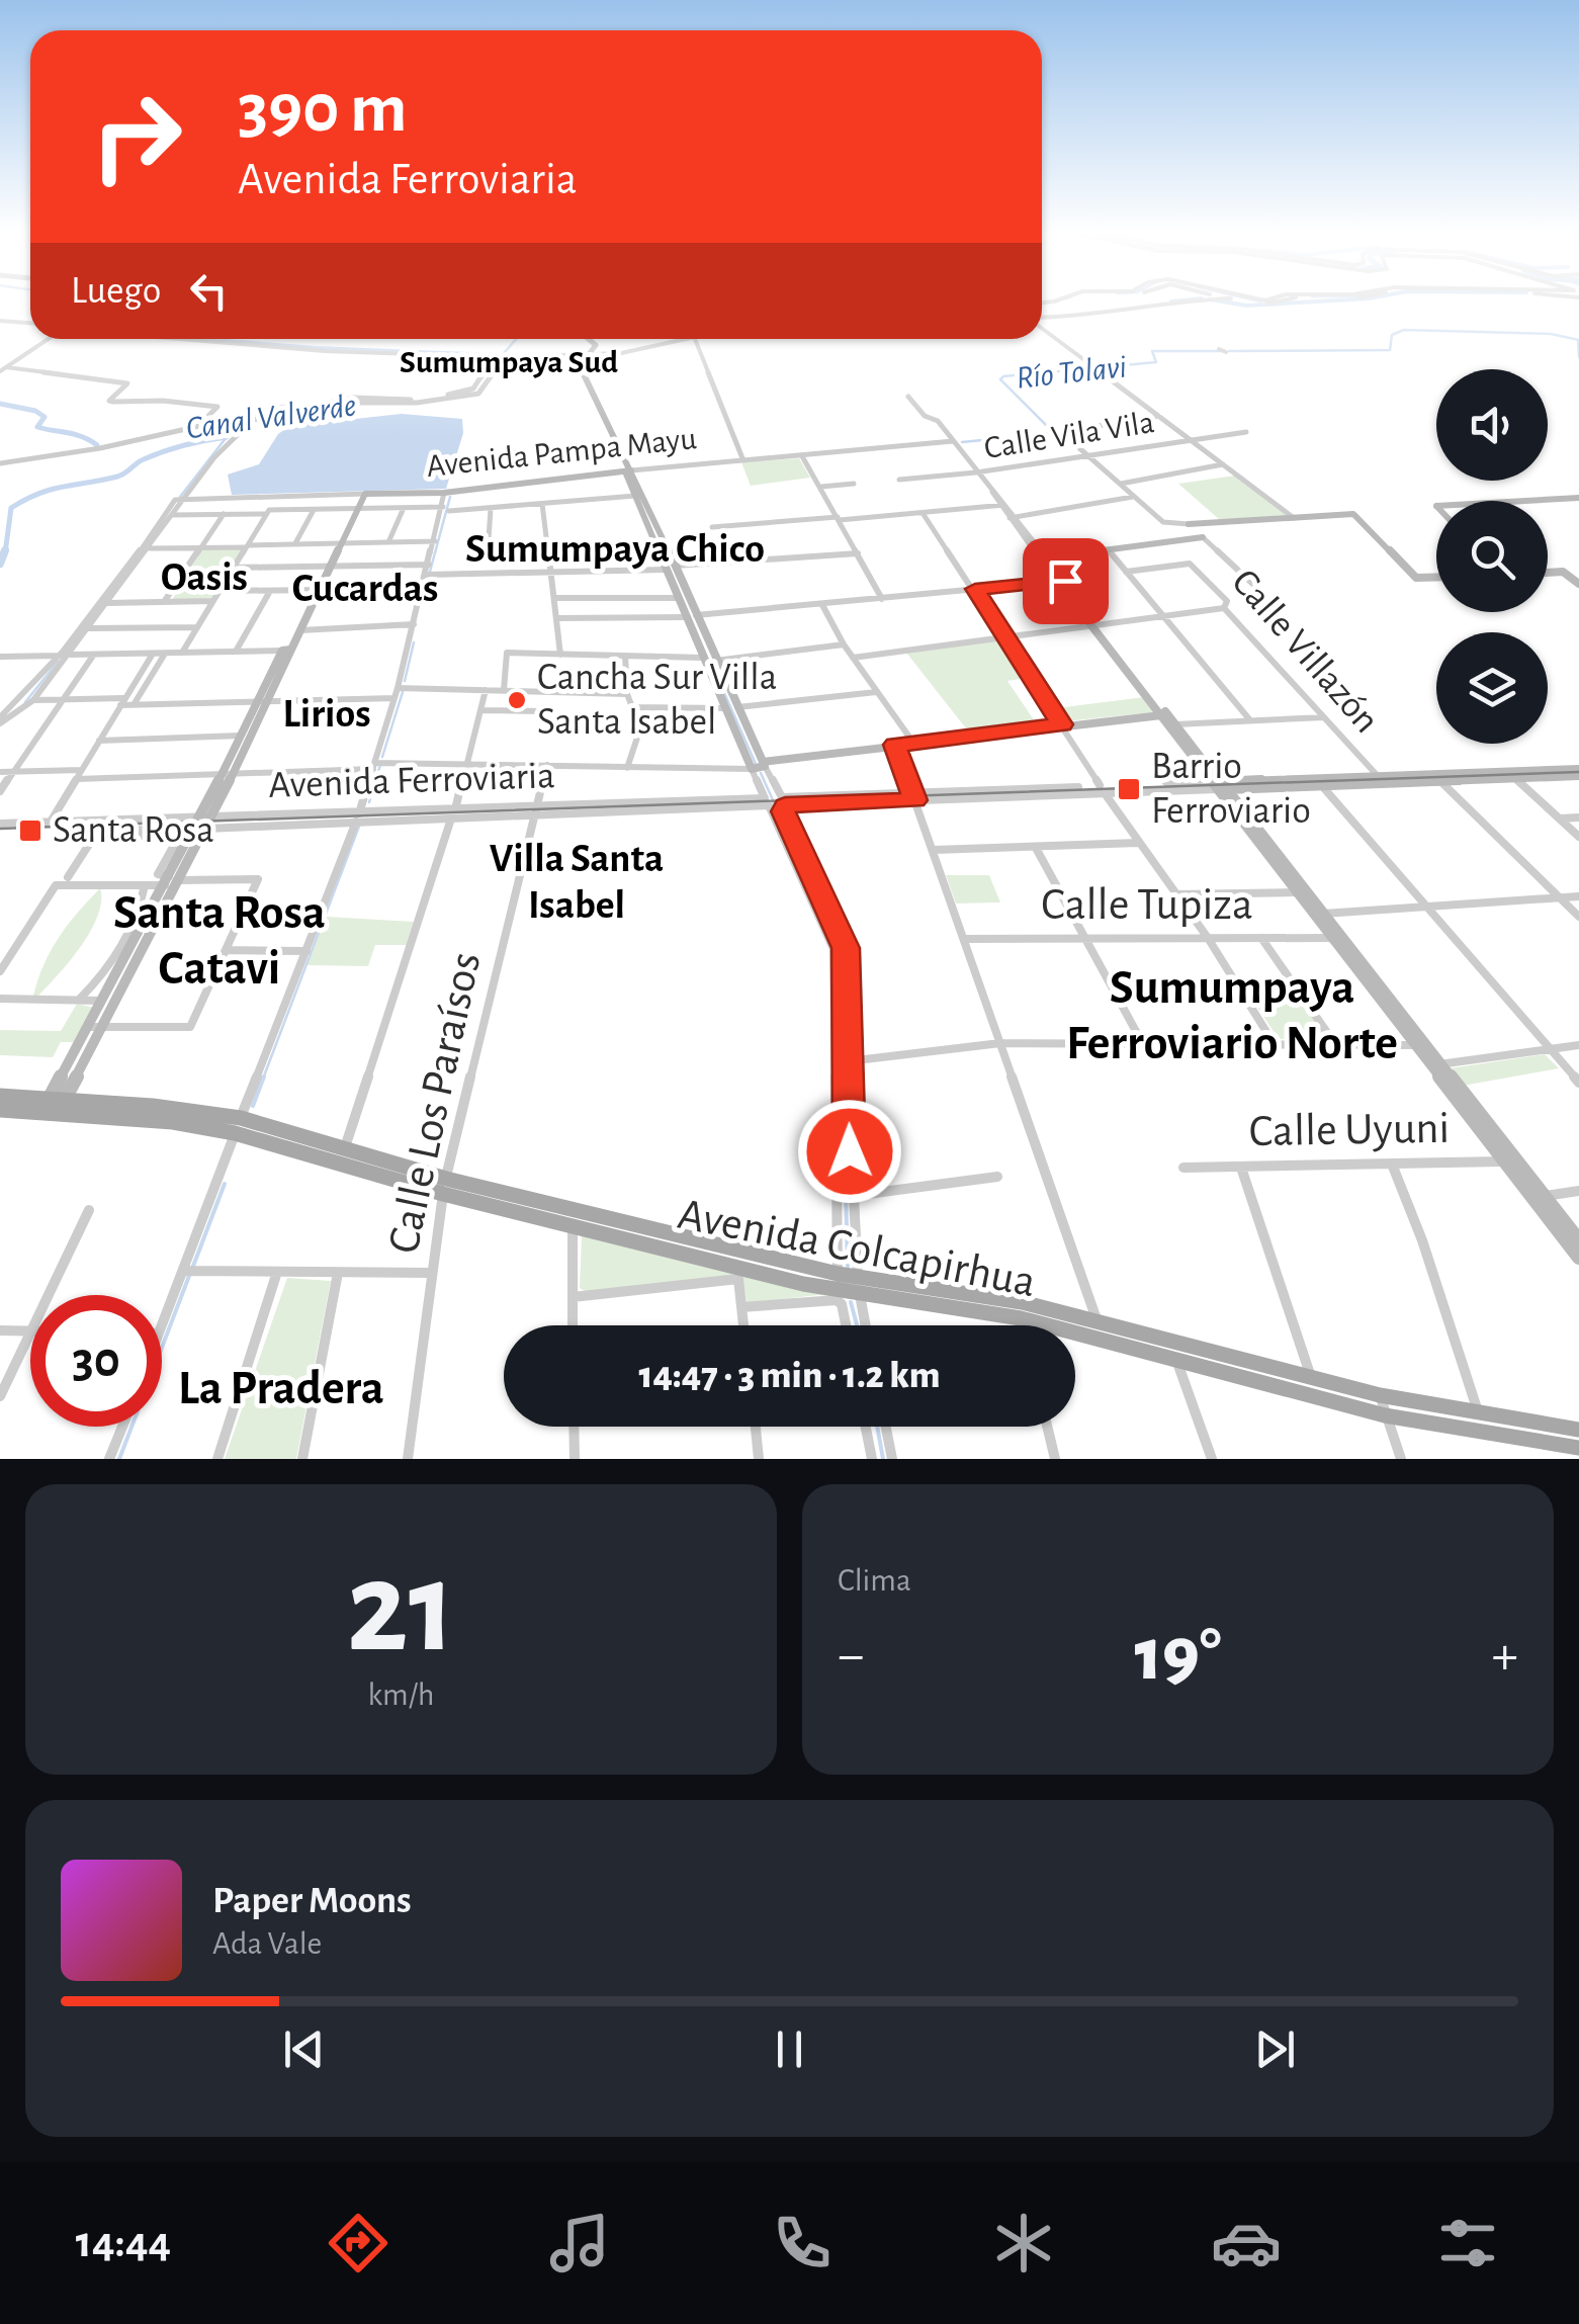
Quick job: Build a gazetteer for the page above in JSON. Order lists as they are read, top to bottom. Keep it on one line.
{"streets":{"main road":["Avenida Colcapirhua"],"street":["Calle Vila Vila","Avenida Pampa Mayu","Calle Villazón","Avenida Ferroviaria","Calle Tupiza","Calle Los Paraísos","Calle Uyuni"]},"crossings":[["Avenida Ferroviaria","Calle Los Paraísos"],["Calle Los Paraísos","Avenida Colcapirhua"]],"districts":["Sumumpaya Sud","Sumumpaya Chico","Oasis","Cucardas","Lirios","Villa Santa Isabel","Santa Rosa Catavi","Sumumpaya Ferroviario Norte","La Pradera"],"water":["Río Tolavi","Canal Valverde"],"places":{"other":["Cancha Sur Villa Santa Isabel"],"transit":["Barrio Ferroviario","Santa Rosa"]},"page":{"turn":["390 m","Avenida Ferroviaria"],"then":"Luego","limit":"30","trip":"14:47 · 3 min · 1.2 km","tile":[["21","km/h"],"Clima"],"heat":["−","19°","+"],"song":["Paper Moons","Ada Vale"],"tabs":"14:44"}}
